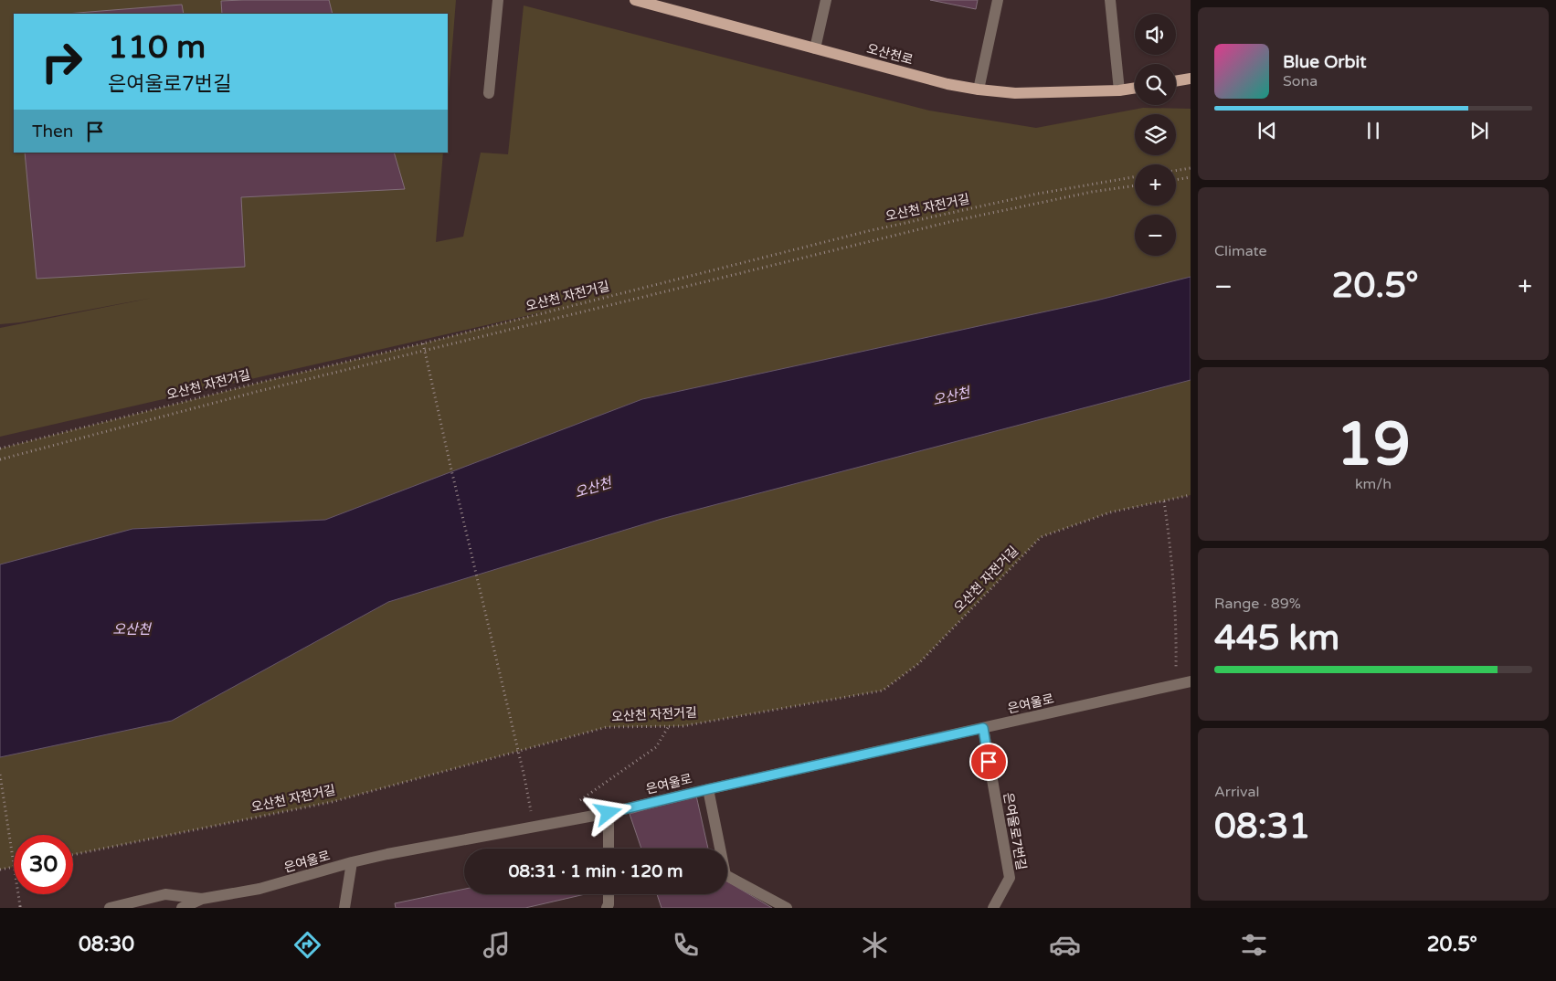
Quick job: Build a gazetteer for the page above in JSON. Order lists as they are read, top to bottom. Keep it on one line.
{"streets":{"main road":["오산천로"],"street":["은여울로","은여울로7번길"],"path":["오산천 자전거길"]},"crossings":[["은여울로","은여울로7번길"]],"water":["오산천"],"page":{"map_buttons":["+","−"],"turn":["110 m","은여울로7번길"],"song":["Blue Orbit","Sona"],"then":"Then","tile":["Climate",["19","km/h"],["Range · 89%","445 km"],["Arrival","08:31"]],"heat":["−","20.5°","+"],"limit":"30","trip":"08:31 · 1 min · 120 m","tabs":["08:30","20.5°"]}}
